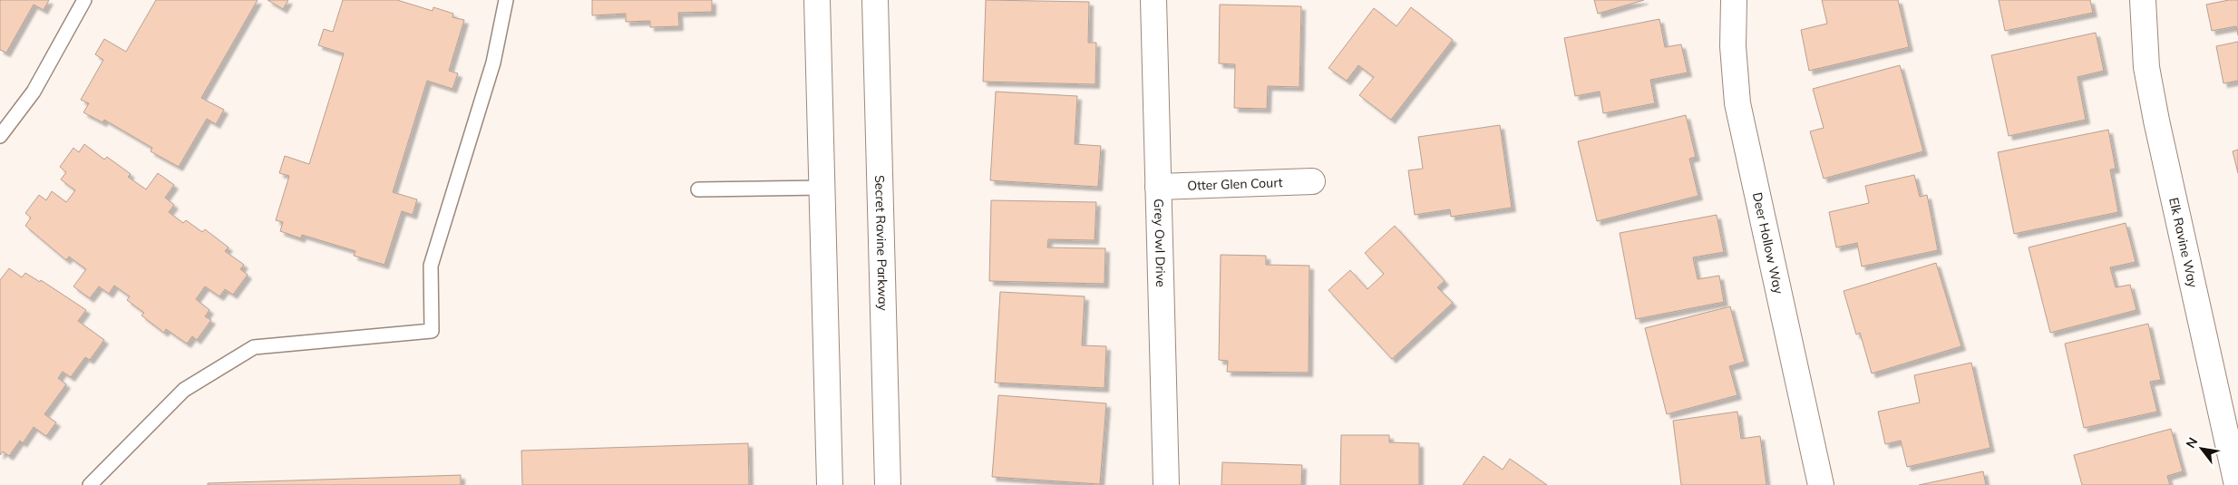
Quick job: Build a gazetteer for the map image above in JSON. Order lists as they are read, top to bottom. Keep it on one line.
{"streets":{"street":["Otter Glen Court","Grey Owl Drive","Secret Ravine Parkway","Elk Ravine Way","Deer Hollow Way"]},"crossings":[["Otter Glen Court","Grey Owl Drive"]],"north":"top left"}
